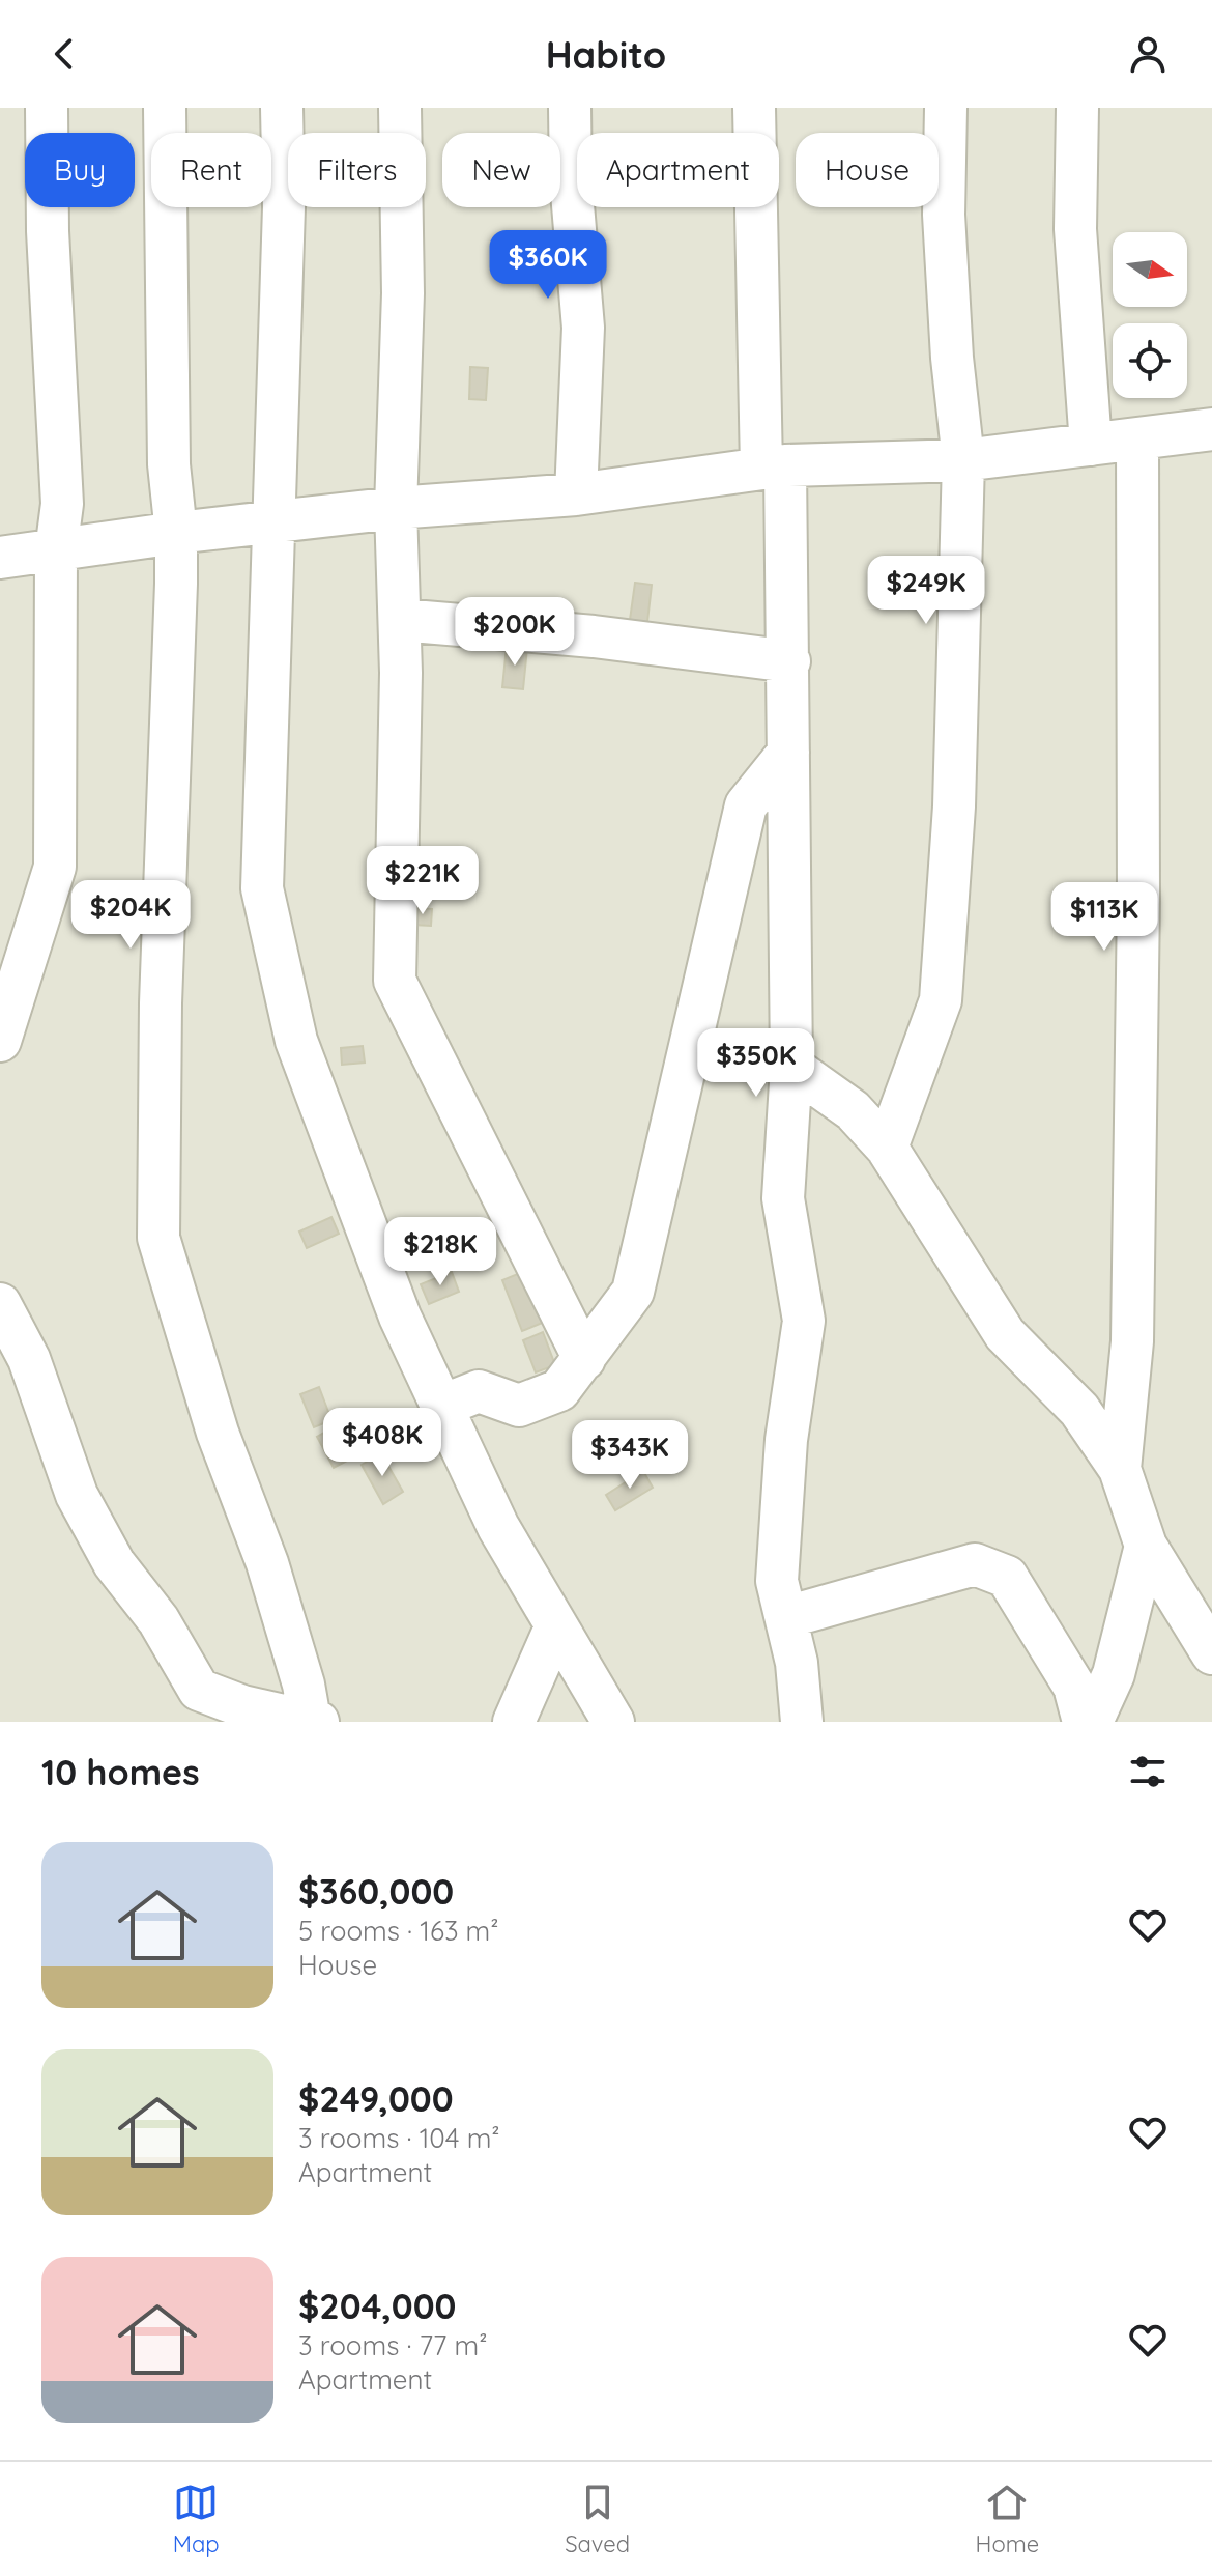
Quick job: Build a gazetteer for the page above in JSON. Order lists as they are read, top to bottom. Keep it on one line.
{"north":"right","page":{"header":"Habito","chip":["Buy","Rent","Filters","New","Apartment","House"],"price":["$360K","$249K","$200K","$221K","$204K","$113K","$350K","$218K","$408K","$343K"],"heading":"10 homes","list":[{"name":"$360,000","note":"5 rooms · 163 m² · House"},{"name":"$249,000","note":"3 rooms · 104 m² · Apartment"},{"name":"$204,000","note":"3 rooms · 77 m² · Apartment"}],"tabs":["Map","Saved","Home"]}}
